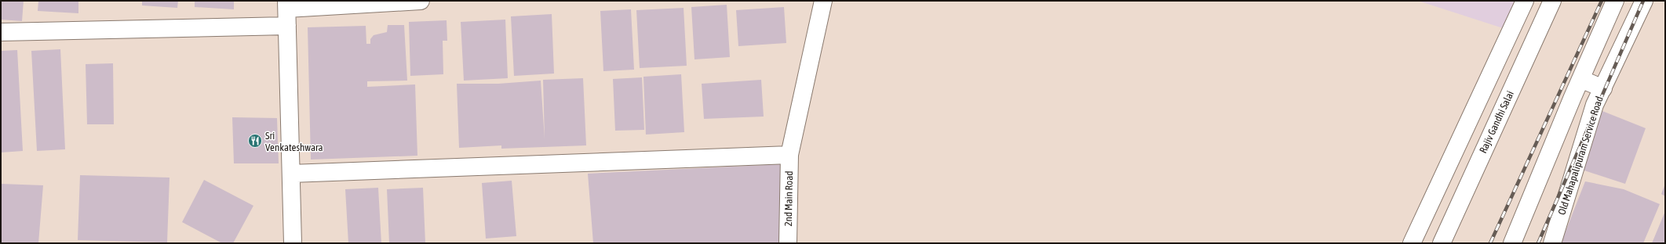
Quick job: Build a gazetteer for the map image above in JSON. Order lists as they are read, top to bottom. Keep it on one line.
{"streets":{"street":["Rajiv Gandhi Salai","Old Mahapalipuram Service Road","2nd Main Road"]},"places":{"restaurant":["Sri Venkateshwara"]}}
